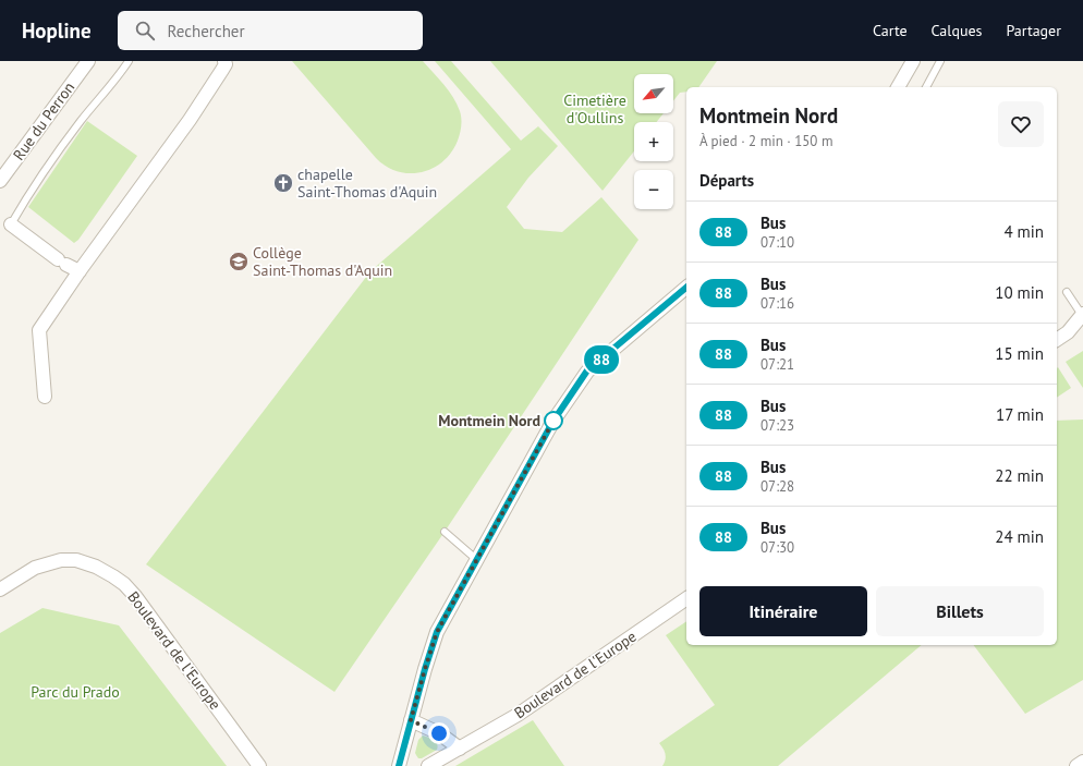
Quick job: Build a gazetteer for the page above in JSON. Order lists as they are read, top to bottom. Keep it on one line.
{"streets":{"street":["Rue du Perron","Boulevard de l'Europe"]},"parks":["Cimetière d'Oullins","Parc du Prado"],"places":{"church":["chapelle Saint-Thomas d'Aquin"],"school or university":["Collège Saint-Thomas d'Aquin"],"other":["Montmein Nord"]},"lines":["bus line 88"],"north":"bottom left","page":{"header":"Hopline","search":"Rechercher","nav":["Carte","Calques","Partager"],"on_map":"88","map_buttons":["+","−"],"heading":[["Montmein Nord","À pied · 2 min · 150 m"],"Départs"],"list":[{"mark":"88","name":"Bus","note":"07:10","value":"4 min"},{"mark":"88","name":"Bus","note":"07:16","value":"10 min"},{"mark":"88","name":"Bus","note":"07:21","value":"15 min"},{"mark":"88","name":"Bus","note":"07:23","value":"17 min"},{"mark":"88","name":"Bus","note":"07:28","value":"22 min"},{"mark":"88","name":"Bus","note":"07:30","value":"24 min"}],"buttons":["Itinéraire","Billets"]}}
